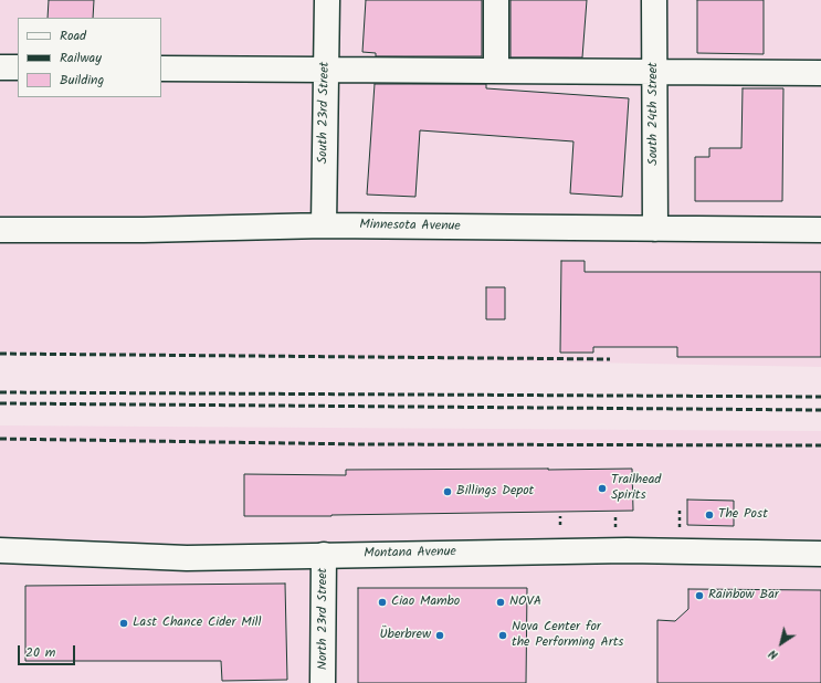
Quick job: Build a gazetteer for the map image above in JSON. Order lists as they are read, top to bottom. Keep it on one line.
{"streets":{"street":["South 23rd Street","South 24th Street","Minnesota Avenue","Montana Avenue","North 23rd Street"]},"crossings":[["South 23rd Street","Minnesota Avenue"],["South 24th Street","Minnesota Avenue"],["Montana Avenue","North 23rd Street"]],"places":["Trailhead Spirits","Billings Depot","The Post","Rainbow Bar","Ciao Mambo","NOVA","Last Chance Cider Mill","Überbrew","Nova Center for the Performing Arts"],"legend":["Road","Railway","Building"],"scale_bar":"20 m","north":"bottom left"}
